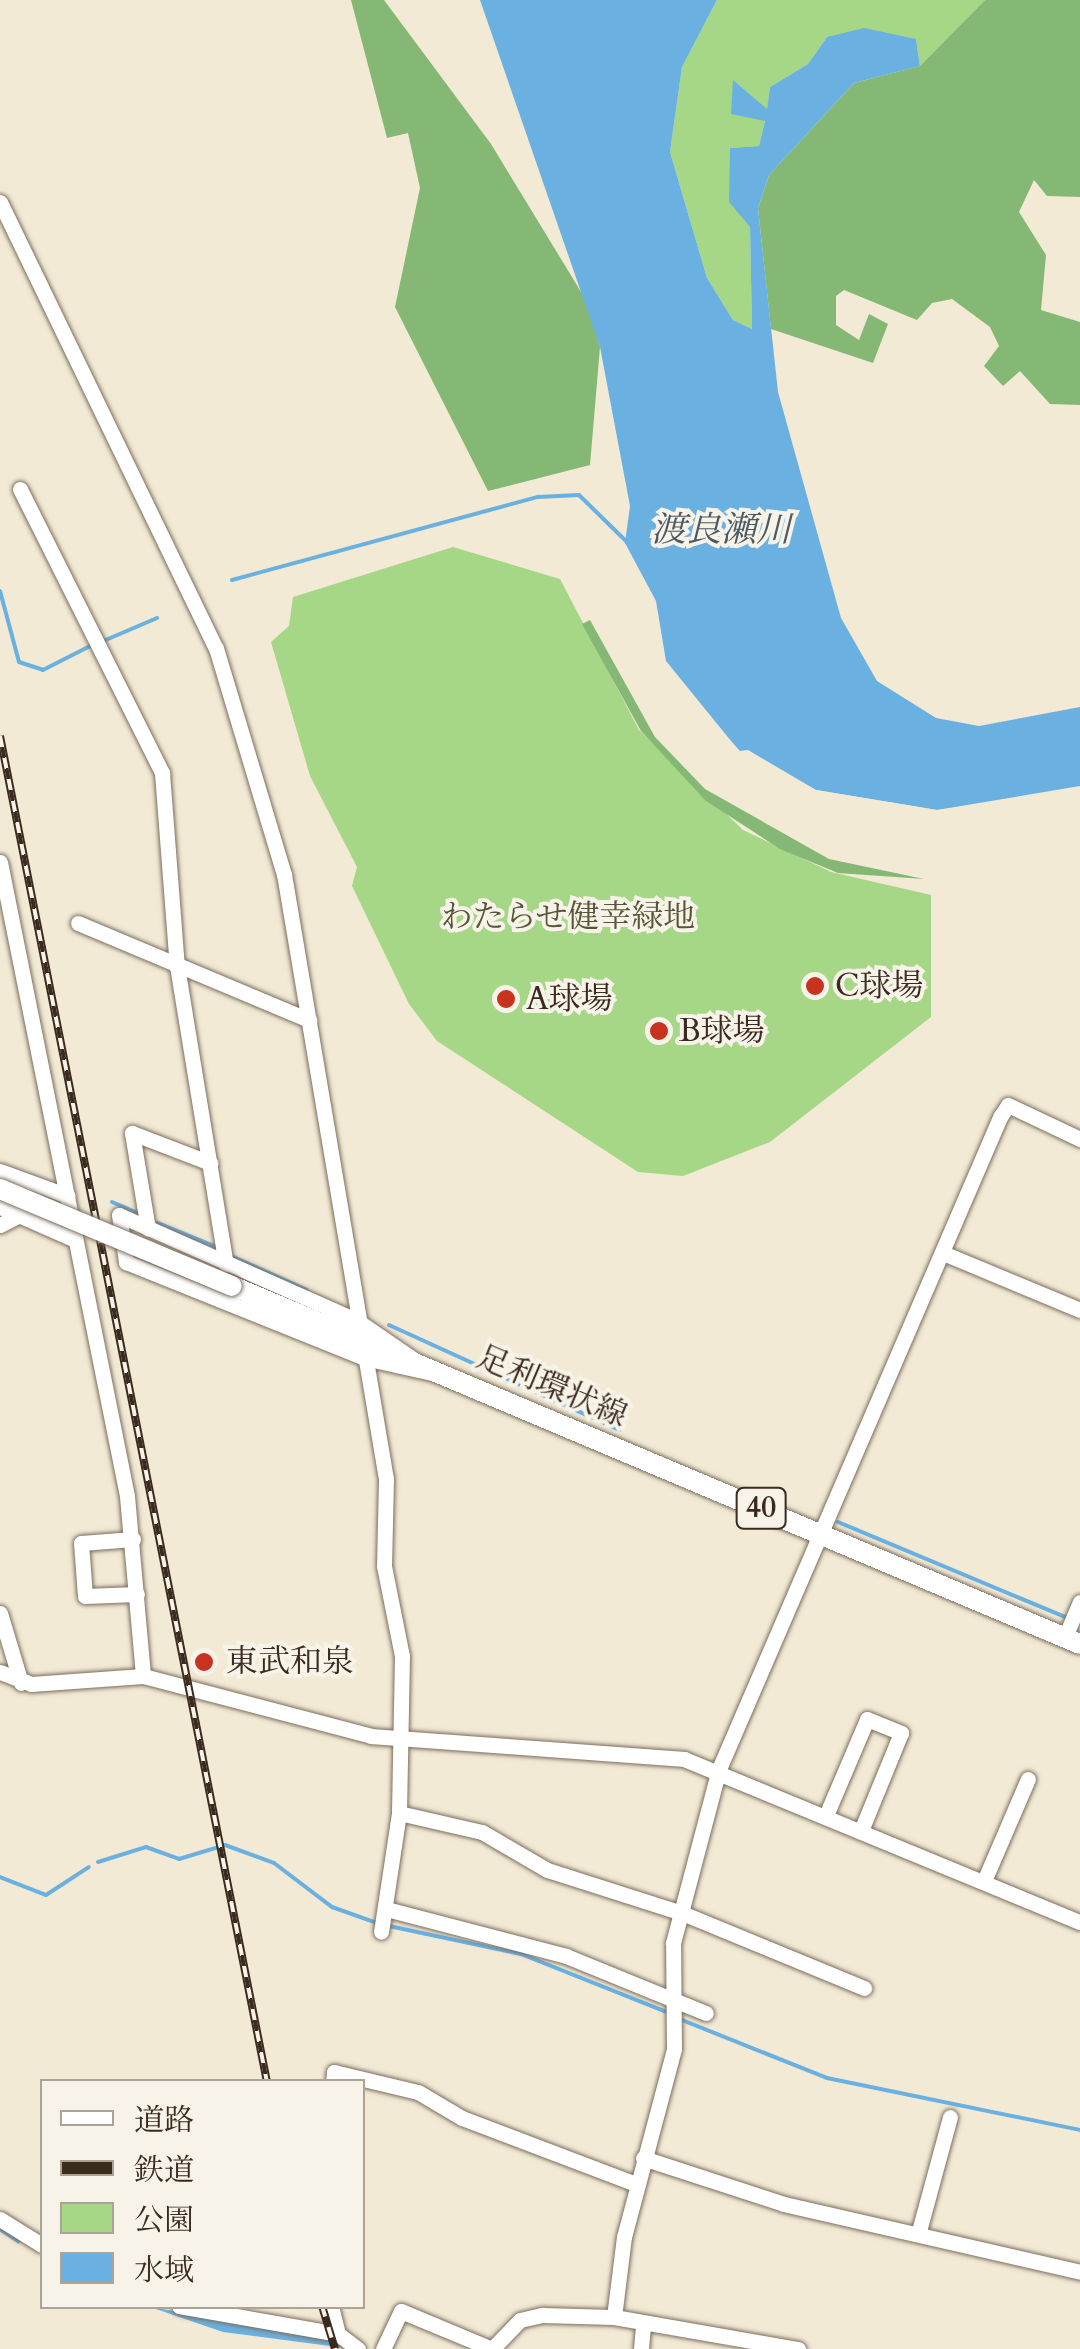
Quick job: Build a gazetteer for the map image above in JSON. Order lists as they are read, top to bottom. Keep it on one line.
{"streets":{"main road":["足利環状線","40"]},"water":["渡良瀬川"],"parks":["わたらせ健幸緑地"],"places":["C球場","A球場","B球場","東武和泉"],"legend":["道路","鉄道","公園","水域"]}
